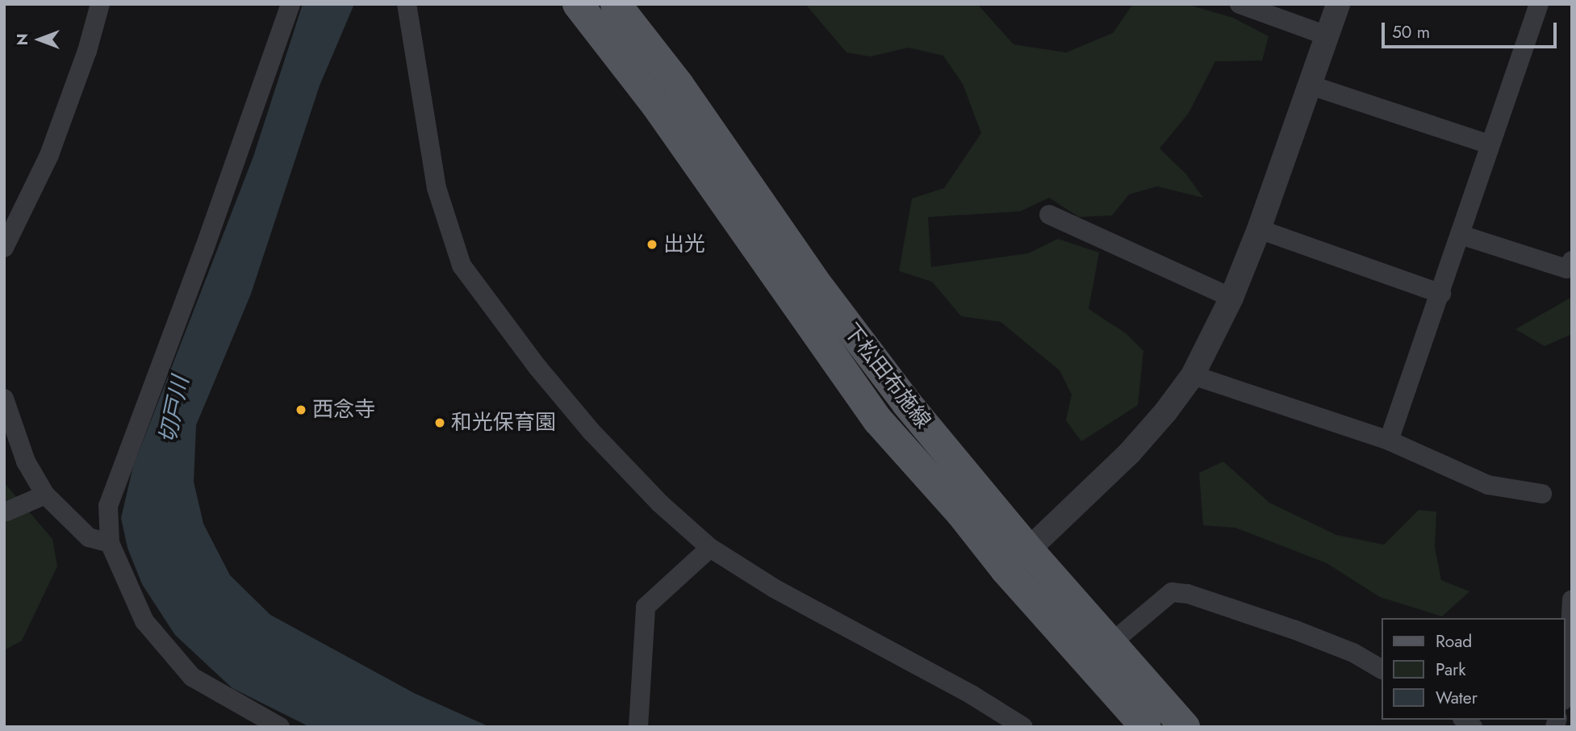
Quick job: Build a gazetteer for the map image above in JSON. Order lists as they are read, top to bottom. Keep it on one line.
{"streets":{"main road":["下松田布施線"]},"water":["切戸川"],"places":["出光","西念寺","和光保育園"],"legend":["Road","Park","Water"],"scale_bar":"50 m","north":"left"}
